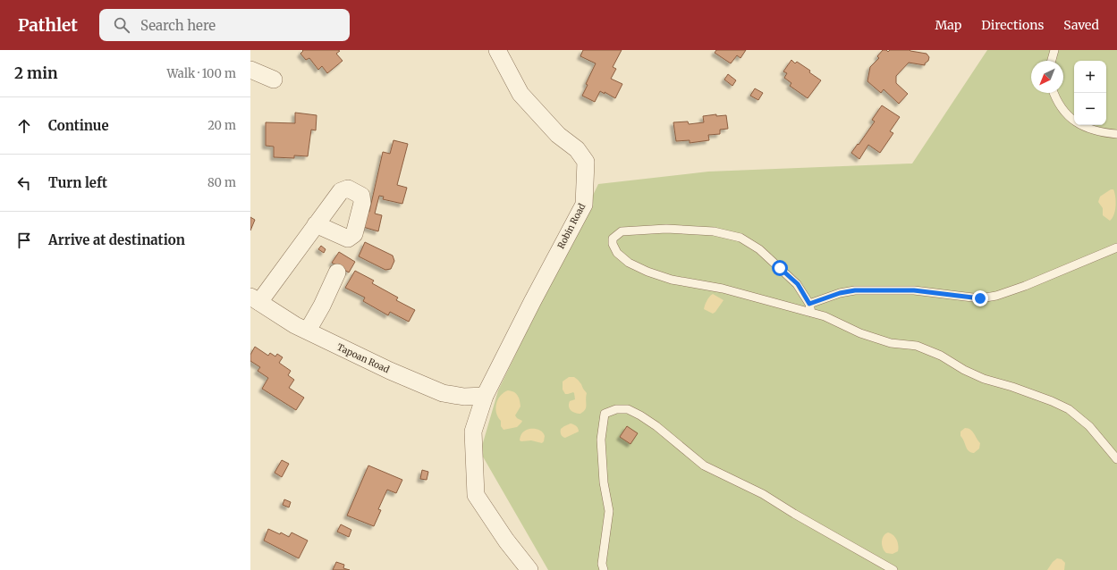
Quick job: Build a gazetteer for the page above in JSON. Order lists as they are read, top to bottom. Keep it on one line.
{"streets":{"street":["Robin Road","Tapoan Road"]},"crossings":[["Robin Road","Tapoan Road"]],"north":"bottom left","page":{"header":"Pathlet","search":"Search here","nav":["Map","Directions","Saved"],"heading":["2 min","Walk · 100 m"],"map_buttons":["+","−"],"list":[["Continue","20 m"],["Turn left","80 m"],"Arrive at destination"]}}
